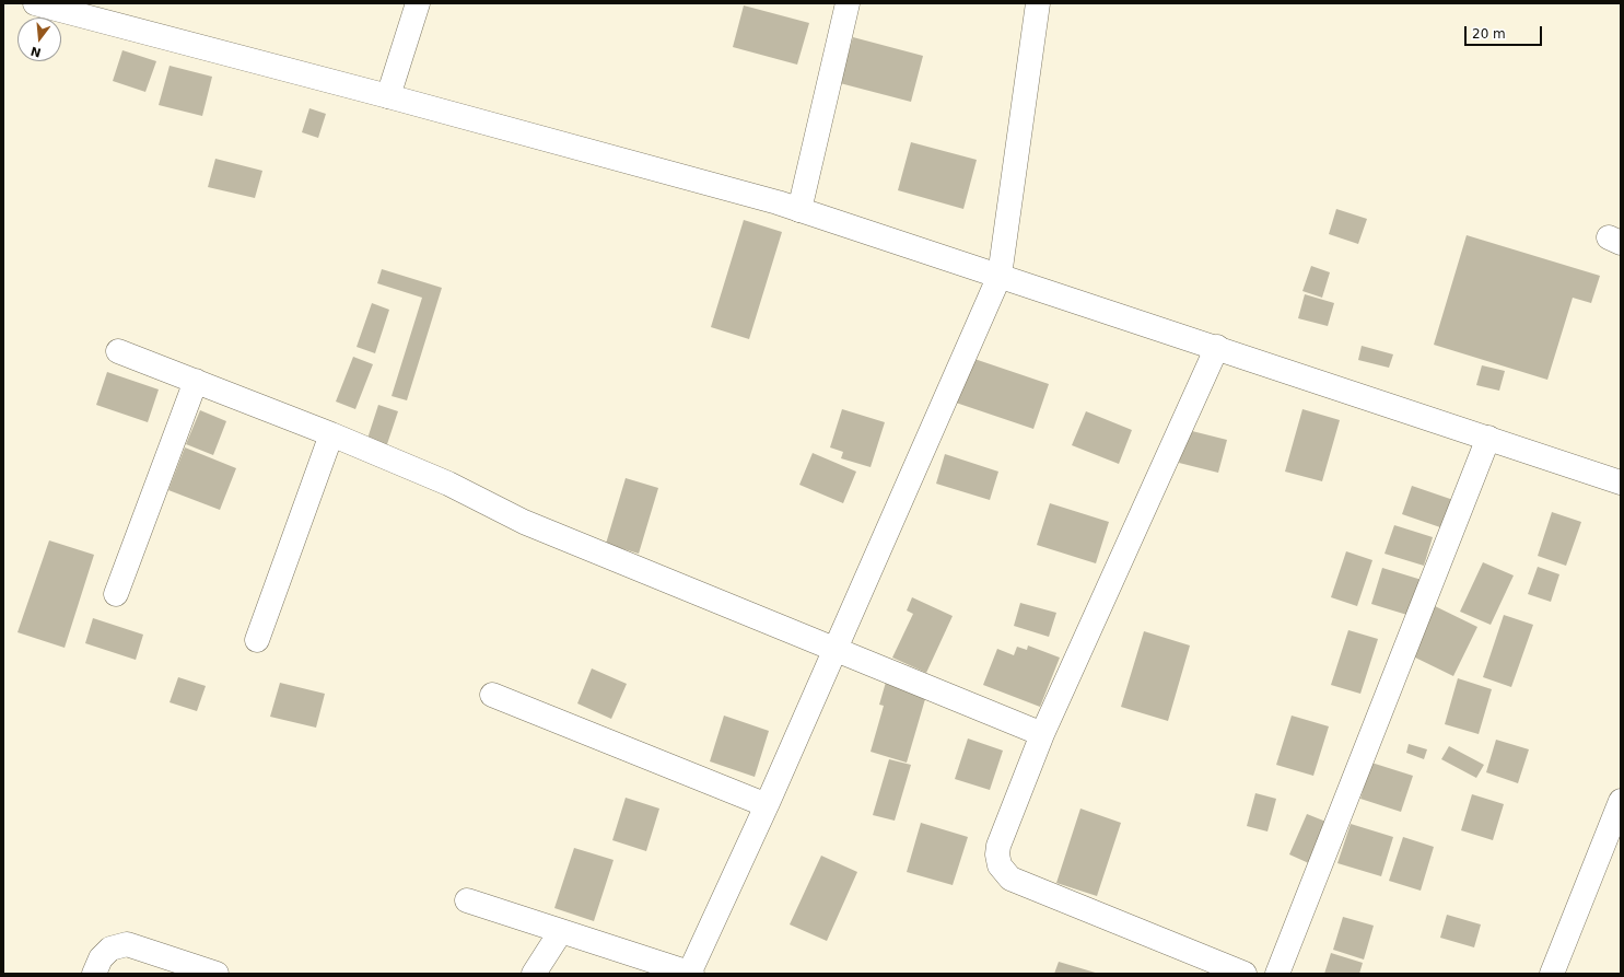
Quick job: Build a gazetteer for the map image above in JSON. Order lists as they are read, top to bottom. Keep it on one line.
{"scale_bar":"20 m","north":"bottom"}
